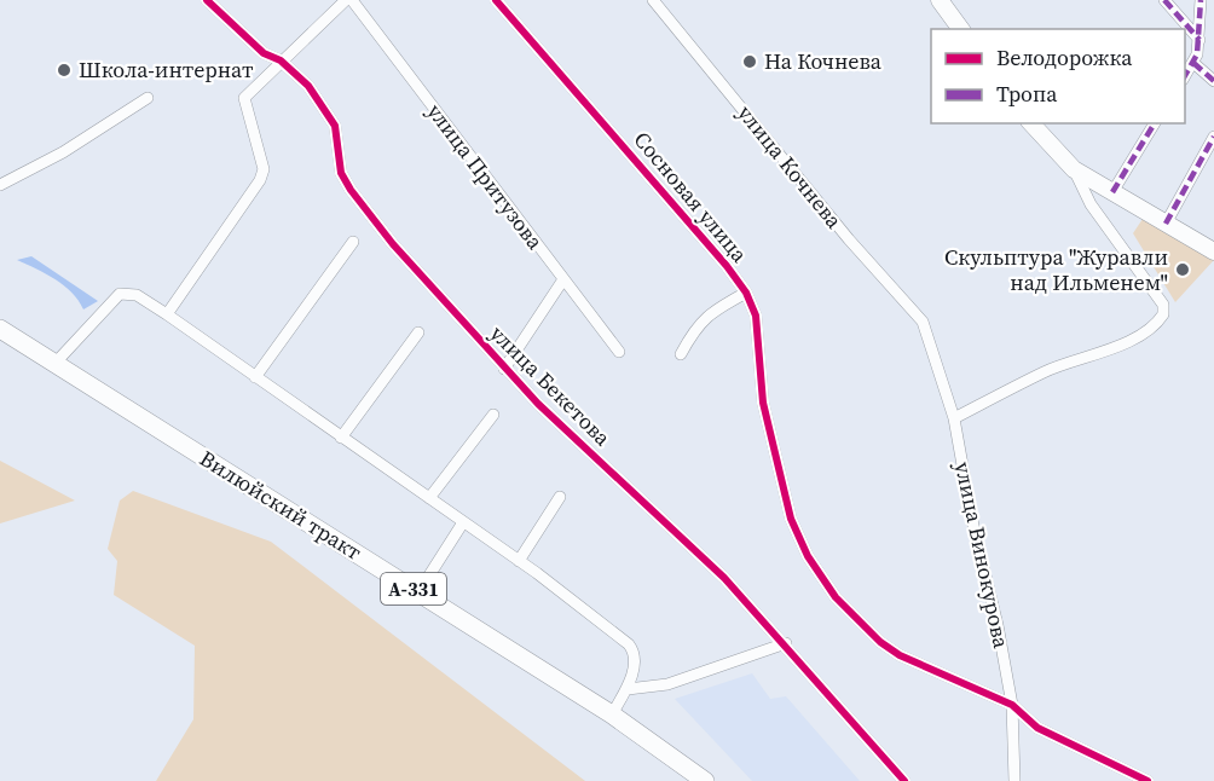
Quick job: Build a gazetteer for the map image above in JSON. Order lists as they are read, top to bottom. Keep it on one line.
{"streets":{"main road":["Вилюйский тракт","А-331"],"street":["улица Кочнева","улица Притузова","Сосновая улица","улица Бекетова","улица Винокурова"]},"crossings":[["улица Кочнева","улица Винокурова"],["Сосновая улица","улица Винокурова"]],"places":["На Кочнева","Школа-интернат","Скульптура \"Журавли над Ильменем\""],"legend":["Велодорожка","Тропа"]}
